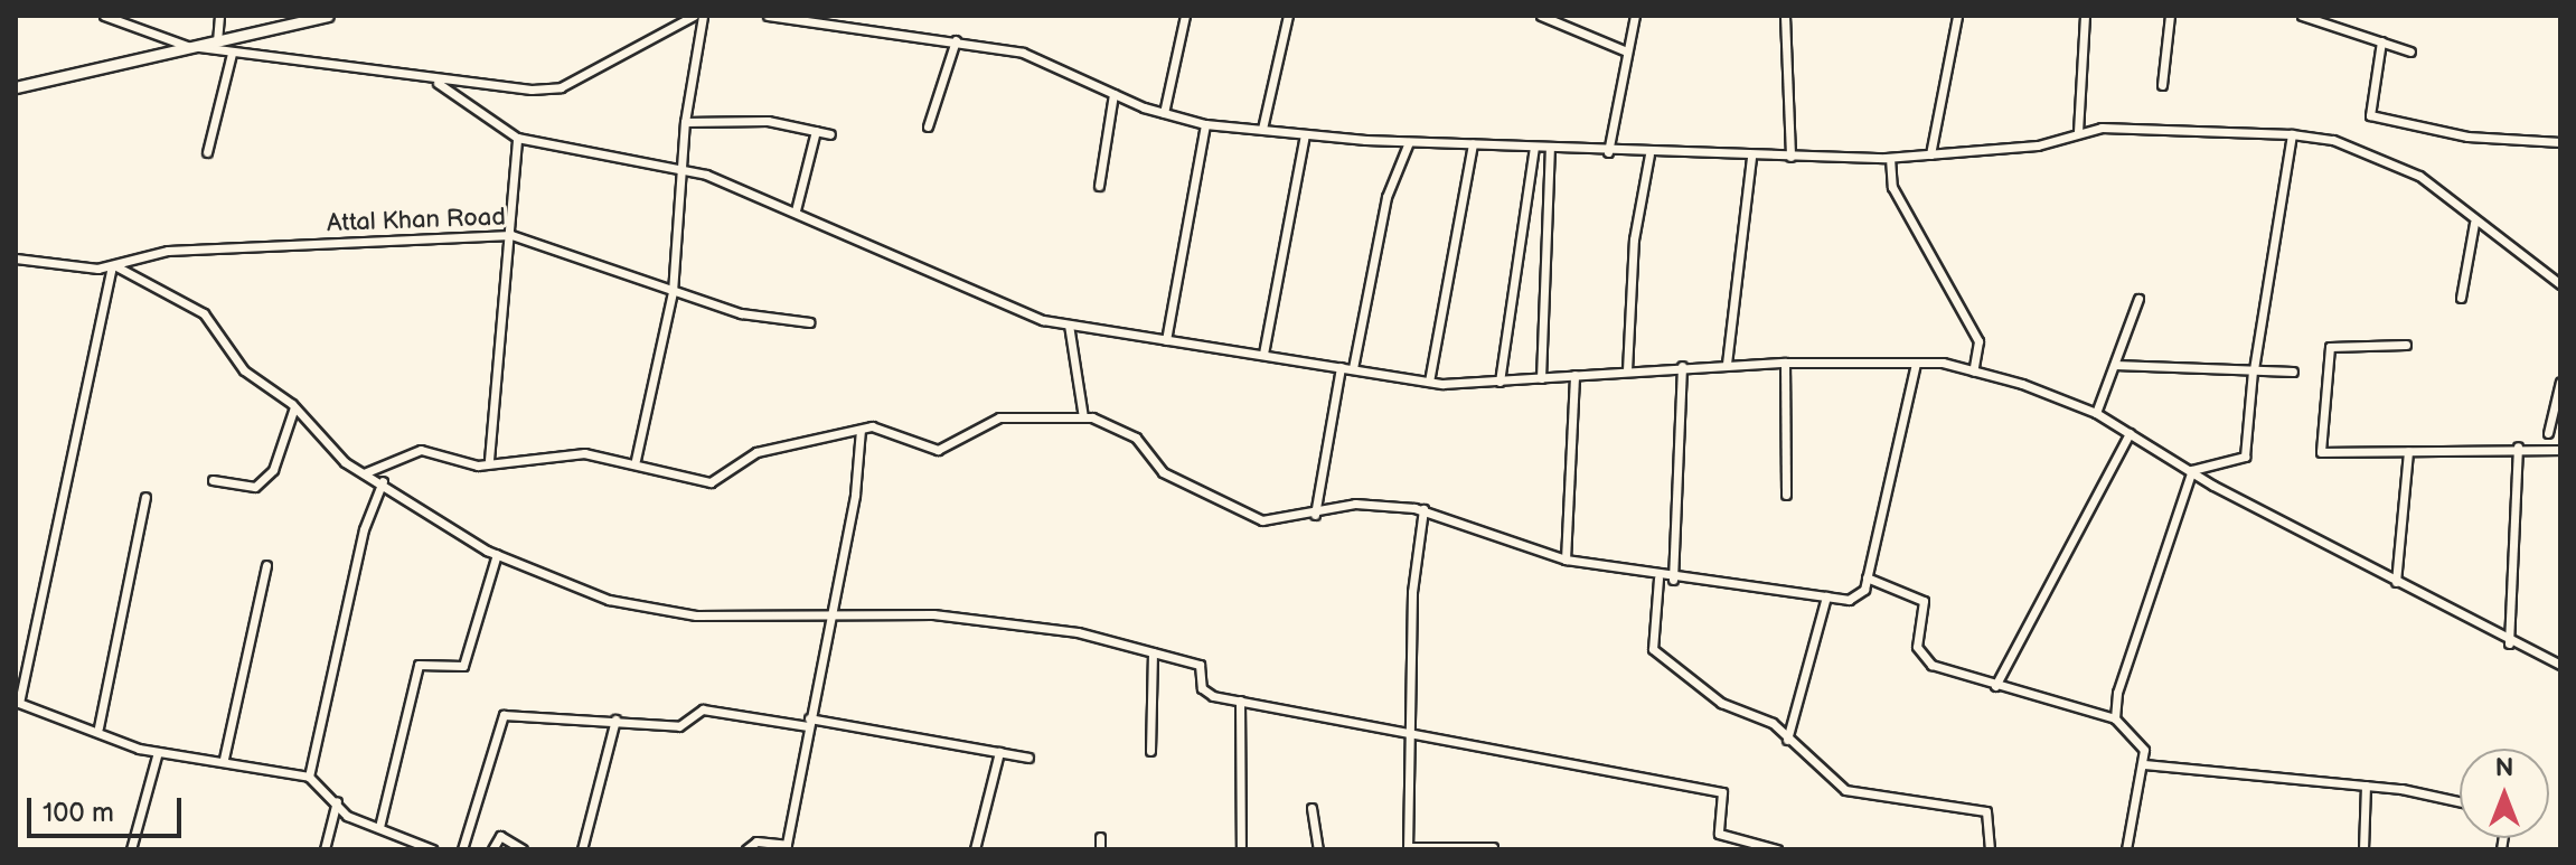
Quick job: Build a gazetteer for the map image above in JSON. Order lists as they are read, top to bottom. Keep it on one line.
{"streets":{"street":["Attal Khan Road"]},"scale_bar":"100 m","north":"top"}
